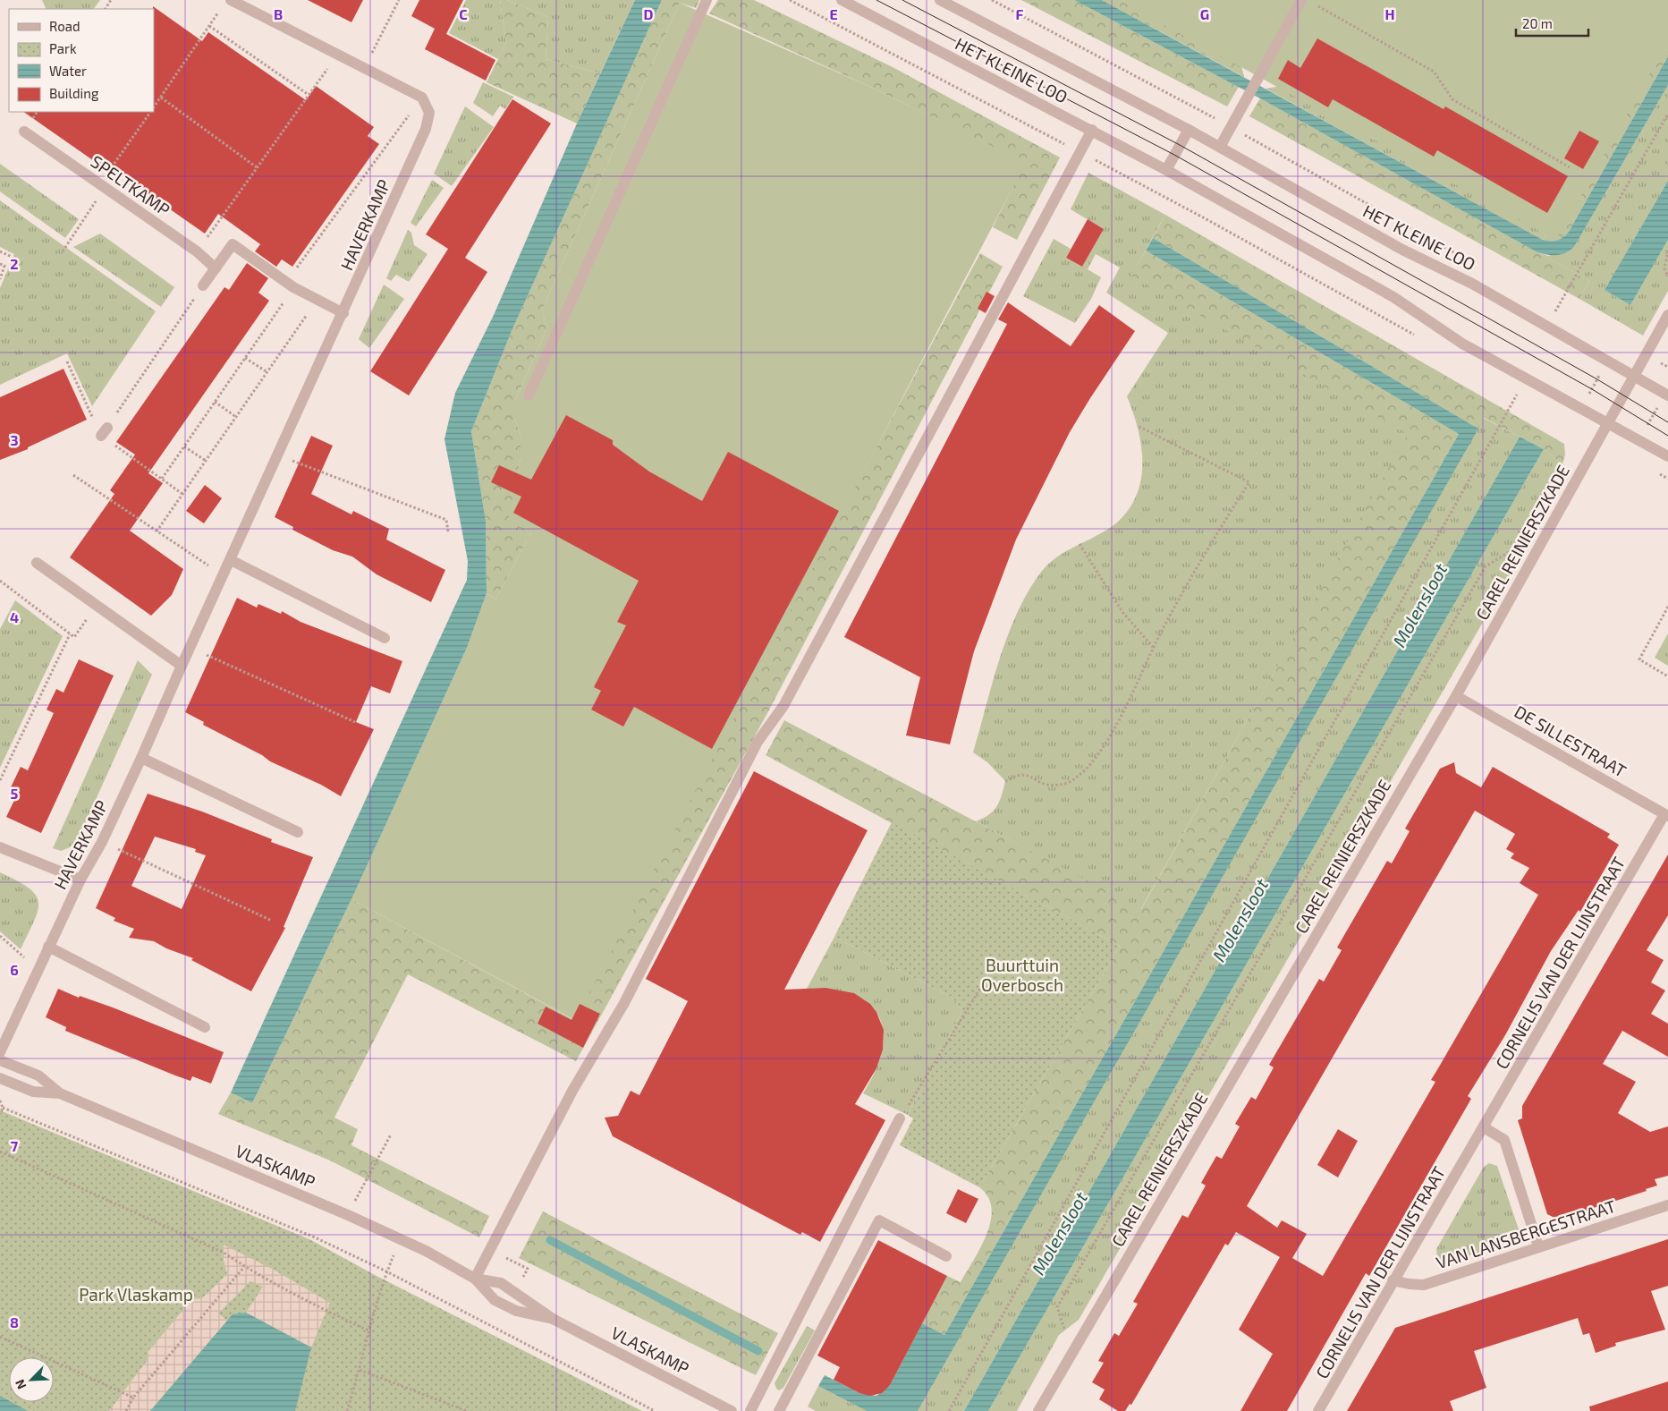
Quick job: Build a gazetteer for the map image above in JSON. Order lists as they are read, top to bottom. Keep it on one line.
{"streets":{"street":["HET KLEINE LOO","SPELTKAMP","HAVERKAMP","CAREL REINIERSZKADE","DE SILLESTRAAT","CORNELIS VAN DER LIJNSTRAAT","VLASKAMP","VAN LANSBERGESTRAAT"]},"crossings":[["HET KLEINE LOO","CAREL REINIERSZKADE"],["CAREL REINIERSZKADE","DE SILLESTRAAT"],["DE SILLESTRAAT","CORNELIS VAN DER LIJNSTRAAT"],["CORNELIS VAN DER LIJNSTRAAT","VAN LANSBERGESTRAAT"]],"water":["Molensloot"],"parks":["Buurttuin Overbosch","Park Vlaskamp"],"legend":["Road","Park","Water","Building"],"scale_bar":"20 m","north":"bottom left","grid":{"columns":["B","C","D","E","F","G","H"],"rows":["2","3","4","5","6","7","8"]}}
